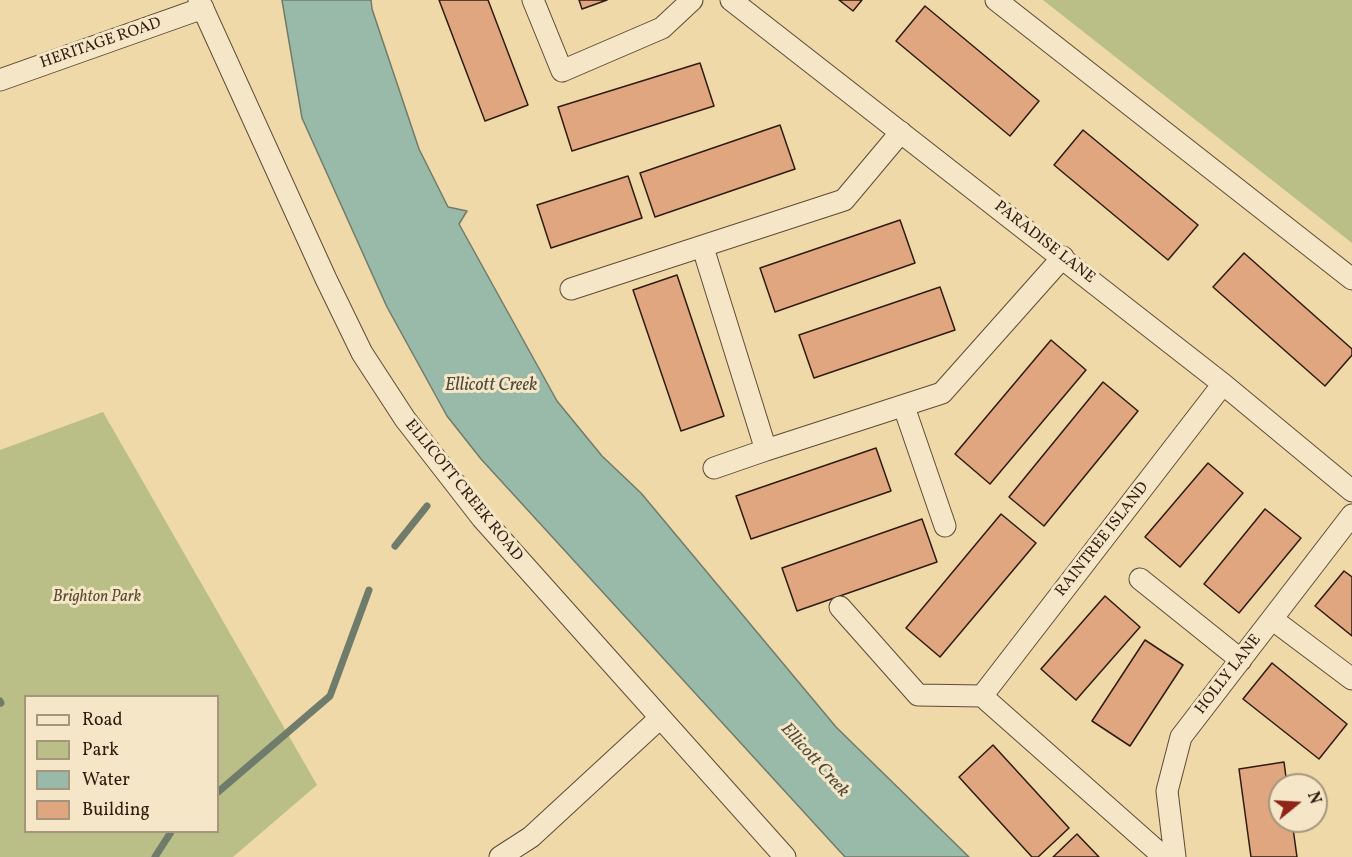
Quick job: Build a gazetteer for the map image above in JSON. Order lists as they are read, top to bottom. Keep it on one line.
{"streets":{"street":["HERITAGE ROAD","PARADISE LANE","ELLICOTT CREEK ROAD","RAINTREE ISLAND","HOLLY LANE"]},"crossings":[["HERITAGE ROAD","ELLICOTT CREEK ROAD"],["PARADISE LANE","RAINTREE ISLAND"]],"water":["Ellicott Creek"],"parks":["Brighton Park"],"legend":["Road","Park","Water","Building"],"north":"right"}
